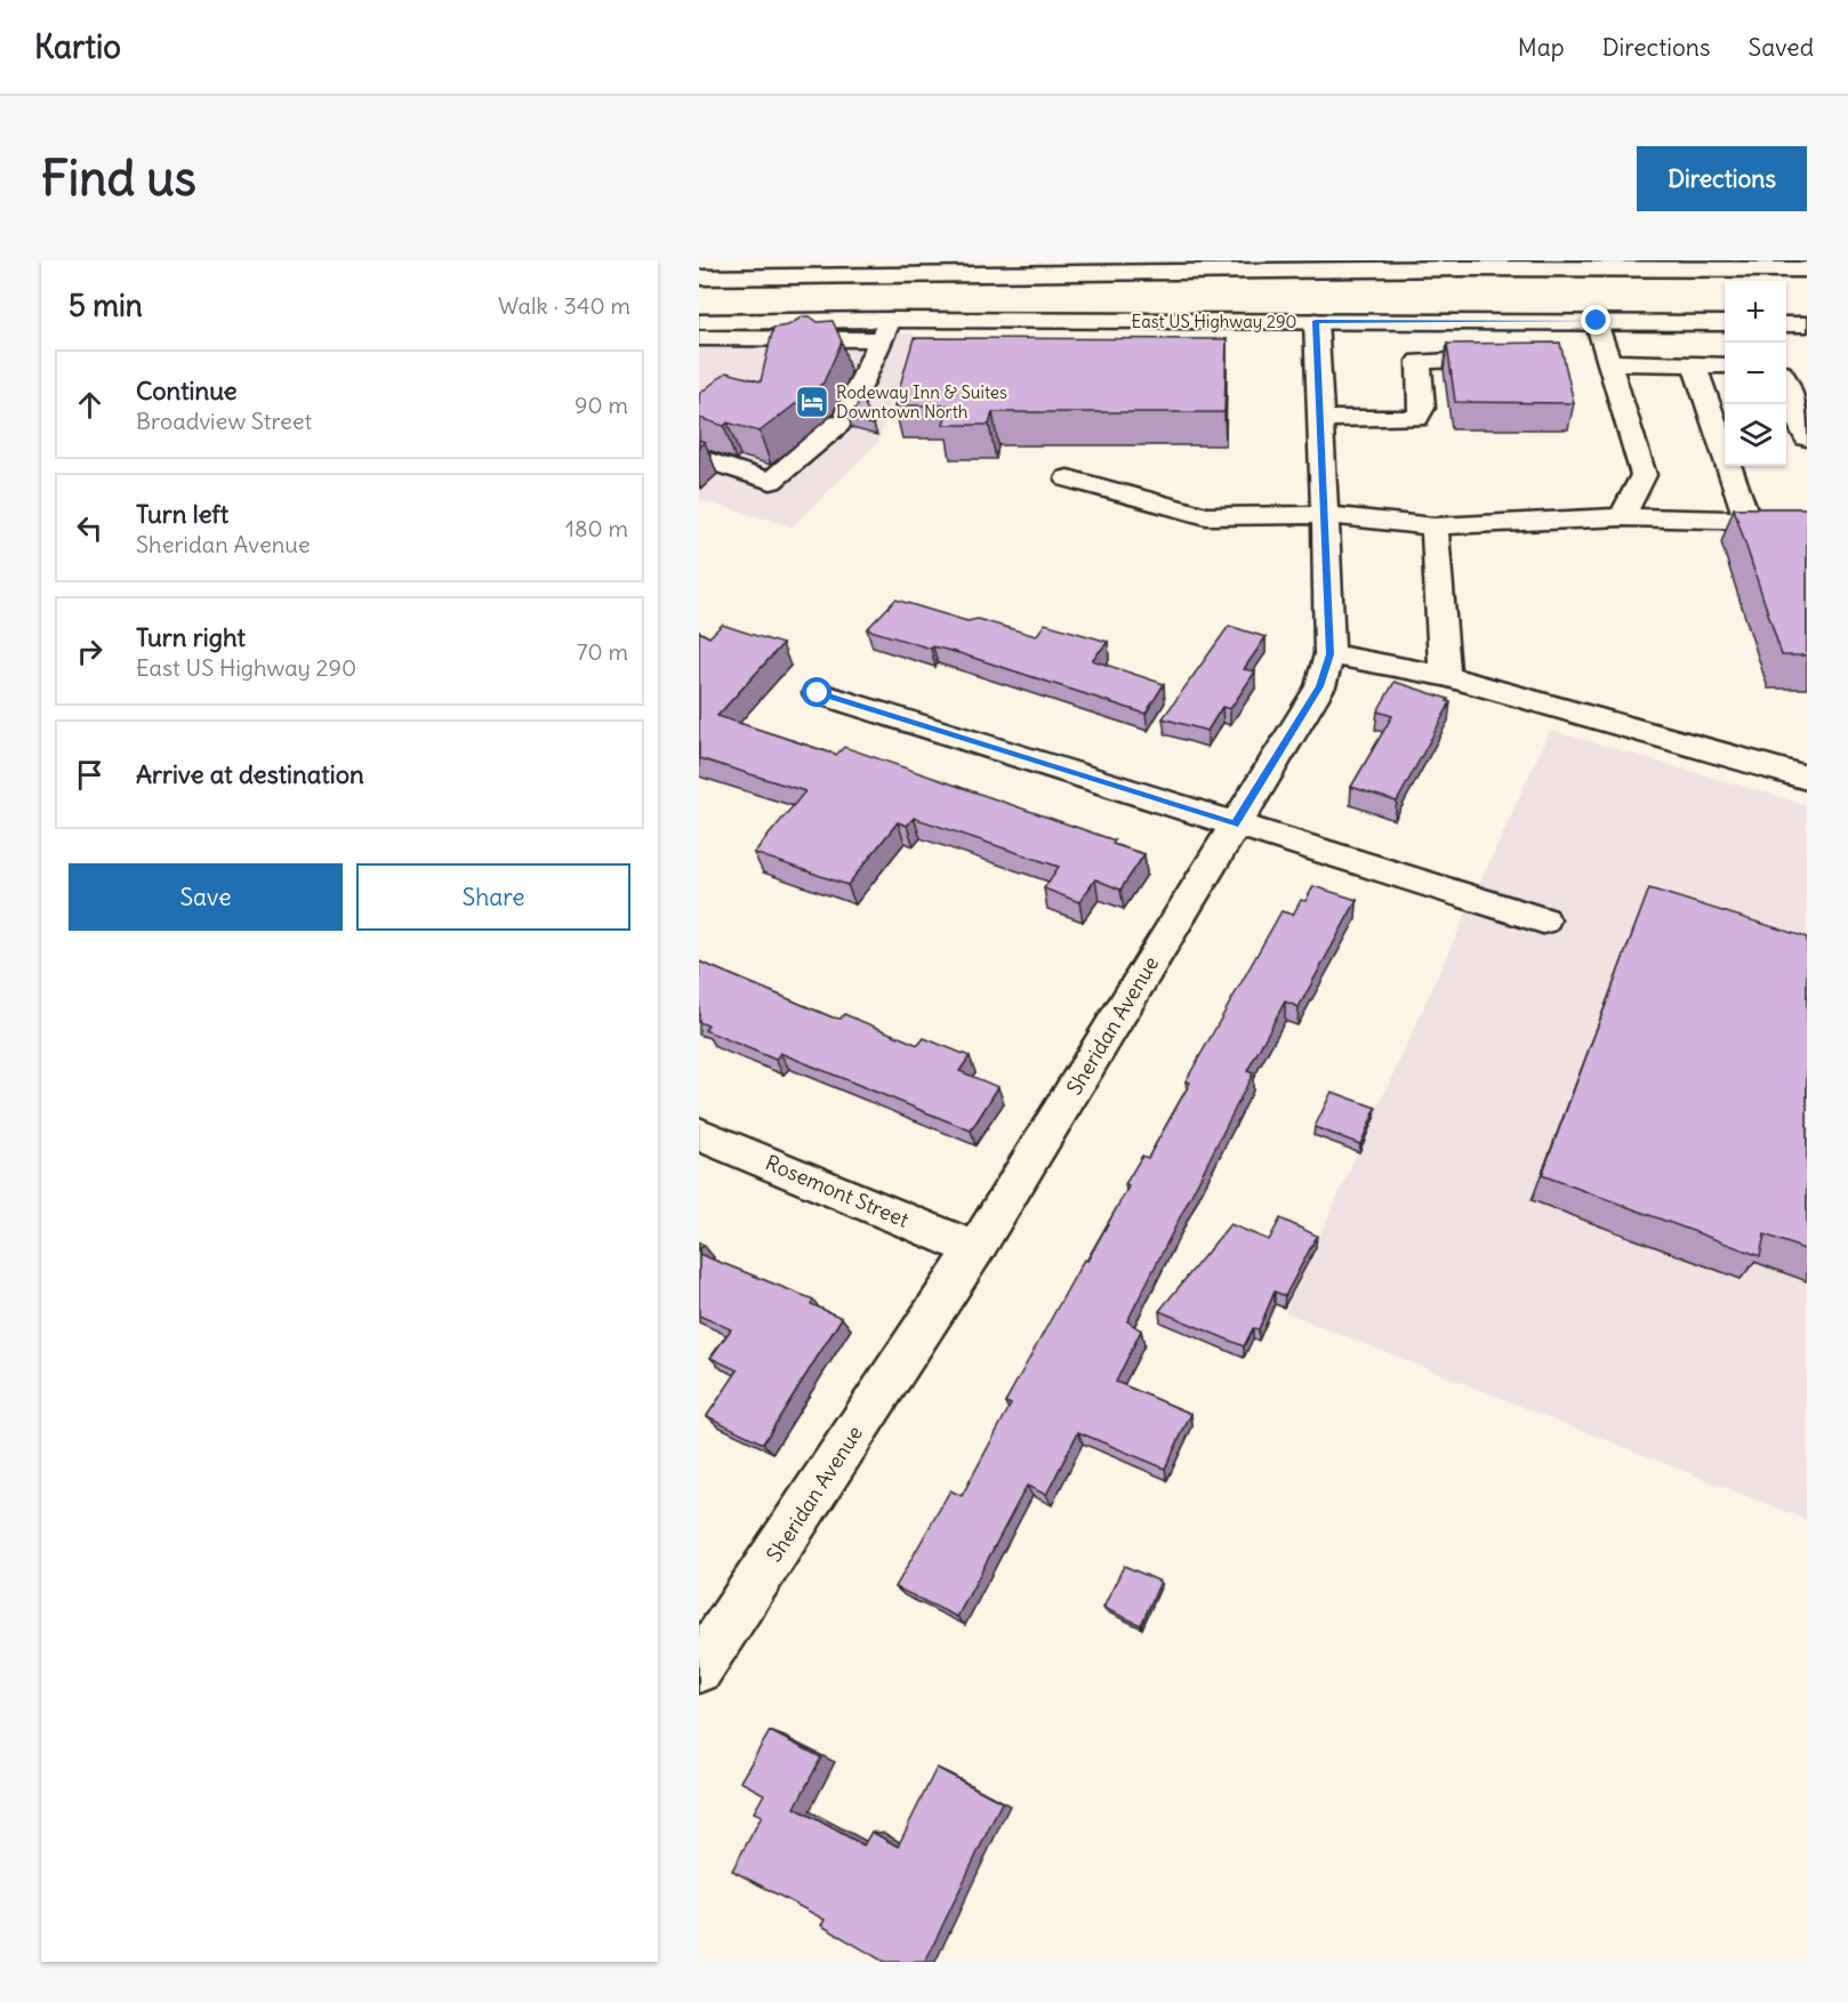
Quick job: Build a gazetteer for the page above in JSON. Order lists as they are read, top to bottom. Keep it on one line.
{"streets":{"main road":["East US Highway 290","Sheridan Avenue","Rosemont Street"]},"crossings":[["East US Highway 290","Sheridan Avenue"],["Sheridan Avenue","Rosemont Street"]],"places":{"hotel":["Rodeway Inn & Suites Downtown North"]},"page":{"header":"Kartio","nav":["Map","Directions","Saved"],"buttons":["Directions",["Save","Share"]],"title":"Find us","heading":["5 min","Walk · 340 m"],"map_buttons":["+","−"],"list":[["Continue","Broadview Street","90 m"],["Turn left","Sheridan Avenue","180 m"],["Turn right","East US Highway 290","70 m"],"Arrive at destination"]}}
